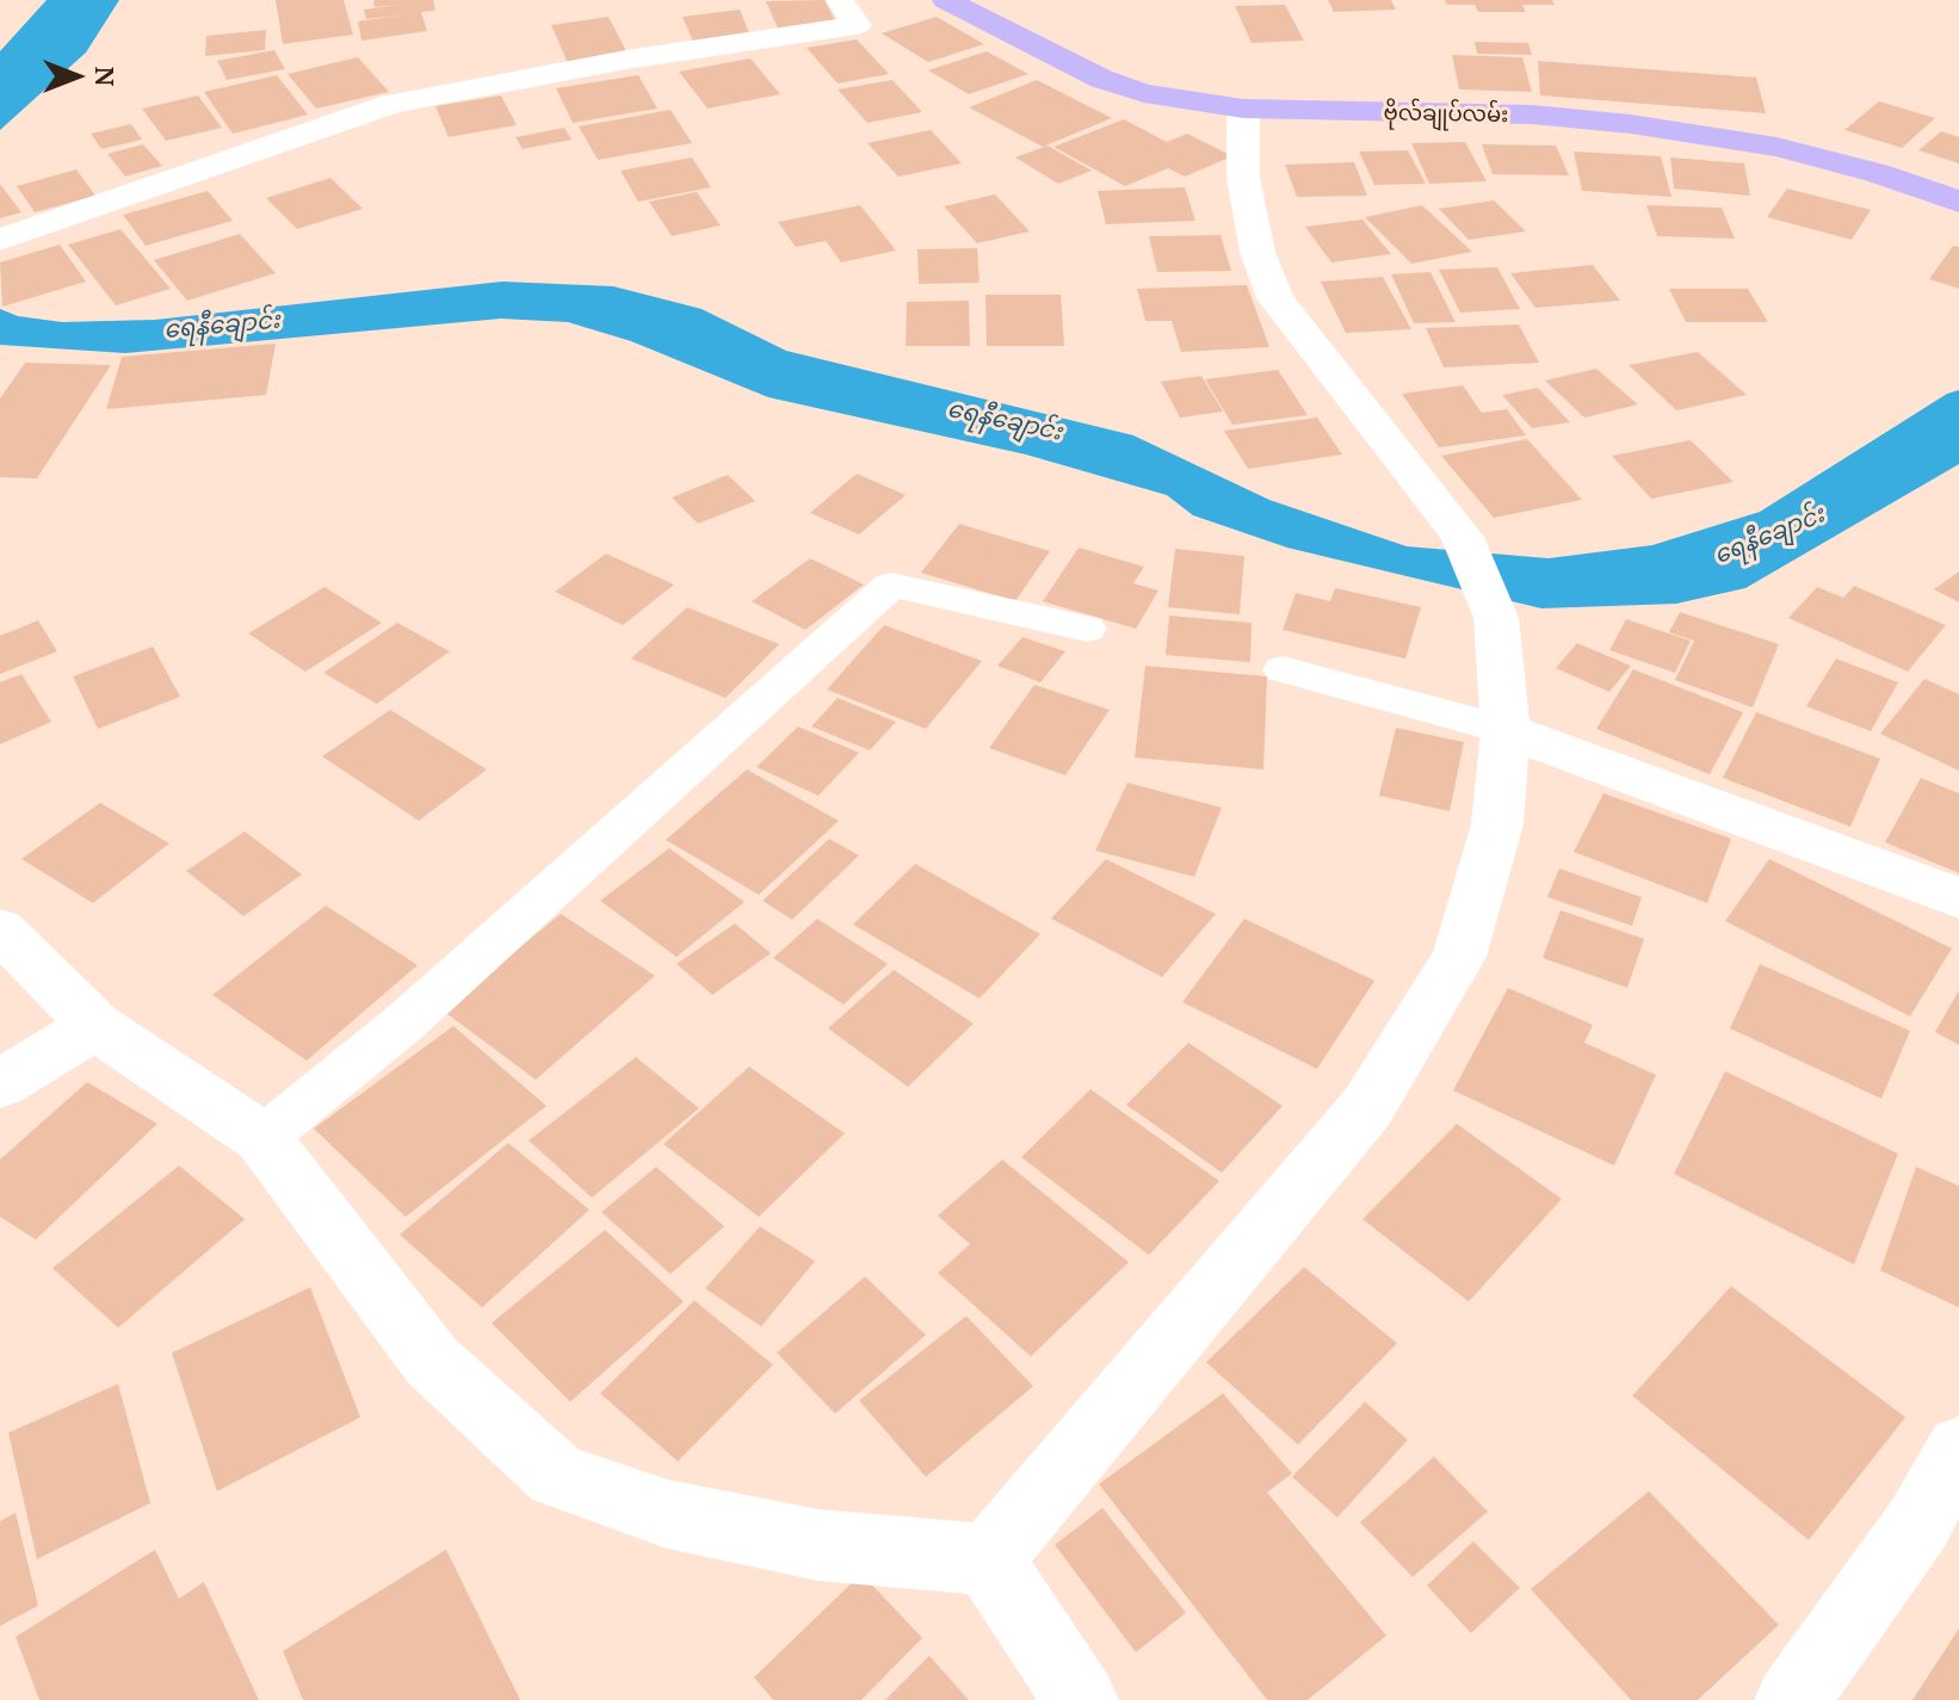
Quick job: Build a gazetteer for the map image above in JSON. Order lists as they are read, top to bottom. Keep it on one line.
{"streets":{"main road":["ဗိုလ်‌ချုပ်‌လမ်း"]},"water":["ရေနီချောင်း"],"north":"right"}
